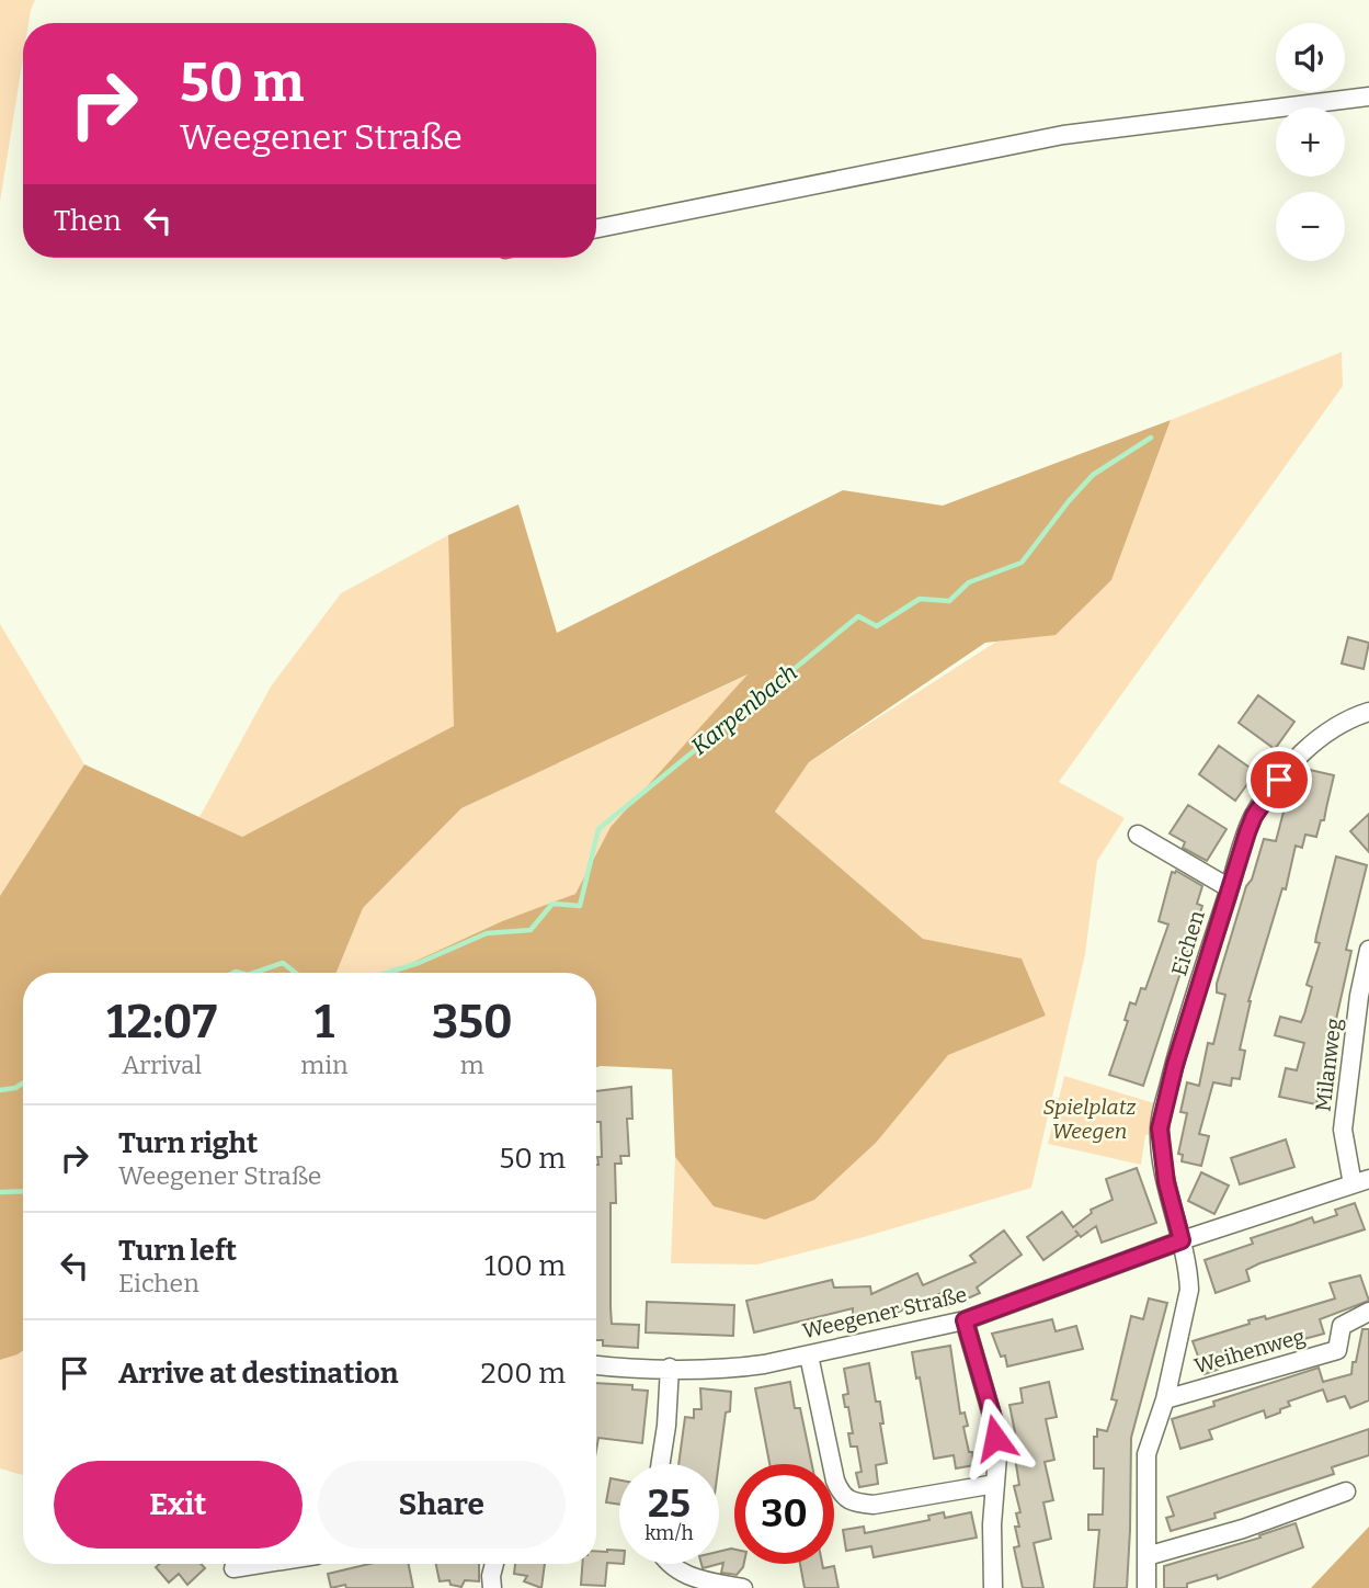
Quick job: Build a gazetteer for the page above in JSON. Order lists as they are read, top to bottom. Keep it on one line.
{"streets":{"street":["Eichen","Milanweg","Weegener Straße","Weihenweg"]},"crossings":[["Eichen","Weegener Straße"],["Eichen","Weihenweg"],["Milanweg","Weegener Straße"],["Weegener Straße","Weihenweg"]],"water":["Karpenbach"],"parks":["Spielplatz Weegen"],"page":{"map_buttons":["+","−"],"turn":["50 m","Weegener Straße"],"then":"Then","eta":["12:07","Arrival","1","min","350","m"],"list":[{"name":"Turn right","note":"Weegener Straße","value":"50 m"},{"name":"Turn left","note":"Eichen","value":"100 m"},{"name":"Arrive at destination","value":"200 m"}],"buttons":["Exit","Share"],"speed":"25 km/h","limit":"30"}}
